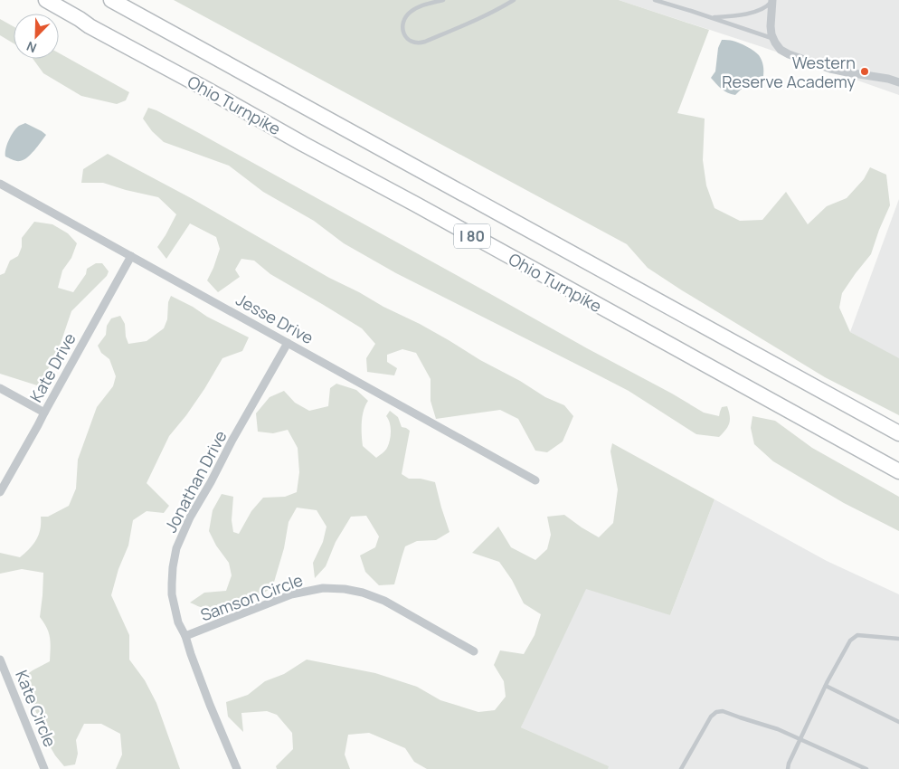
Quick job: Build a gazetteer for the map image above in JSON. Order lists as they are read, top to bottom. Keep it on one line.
{"streets":{"highway":["Ohio Turnpike","I 80"],"street":["Jesse Drive","Kate Drive","Jonathan Drive","Samson Circle","Kate Circle"]},"crossings":[["Jesse Drive","Kate Drive"],["Jesse Drive","Jonathan Drive"],["Jonathan Drive","Samson Circle"]],"places":["Western Reserve Academy"],"north":"bottom left"}
